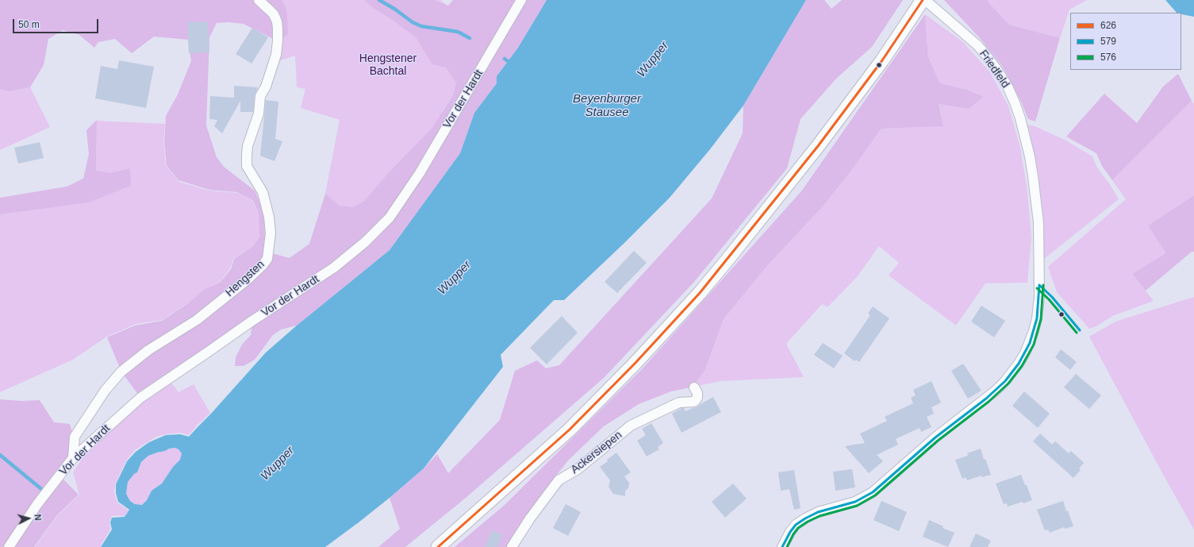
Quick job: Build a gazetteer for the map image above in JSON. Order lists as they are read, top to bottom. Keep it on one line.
{"streets":{"street":["Friedfeld","Vor der Hardt","Hengsten","Ackersiepen"]},"crossings":[["Vor der Hardt","Hengsten"]],"water":["Wupper","Beyenburger Stausee"],"parks":["Hengstener Bachtal"],"lines":["transit line 626","transit line 579","transit line 576"],"legend":["626","579","576"],"scale_bar":"50 m","north":"right"}
